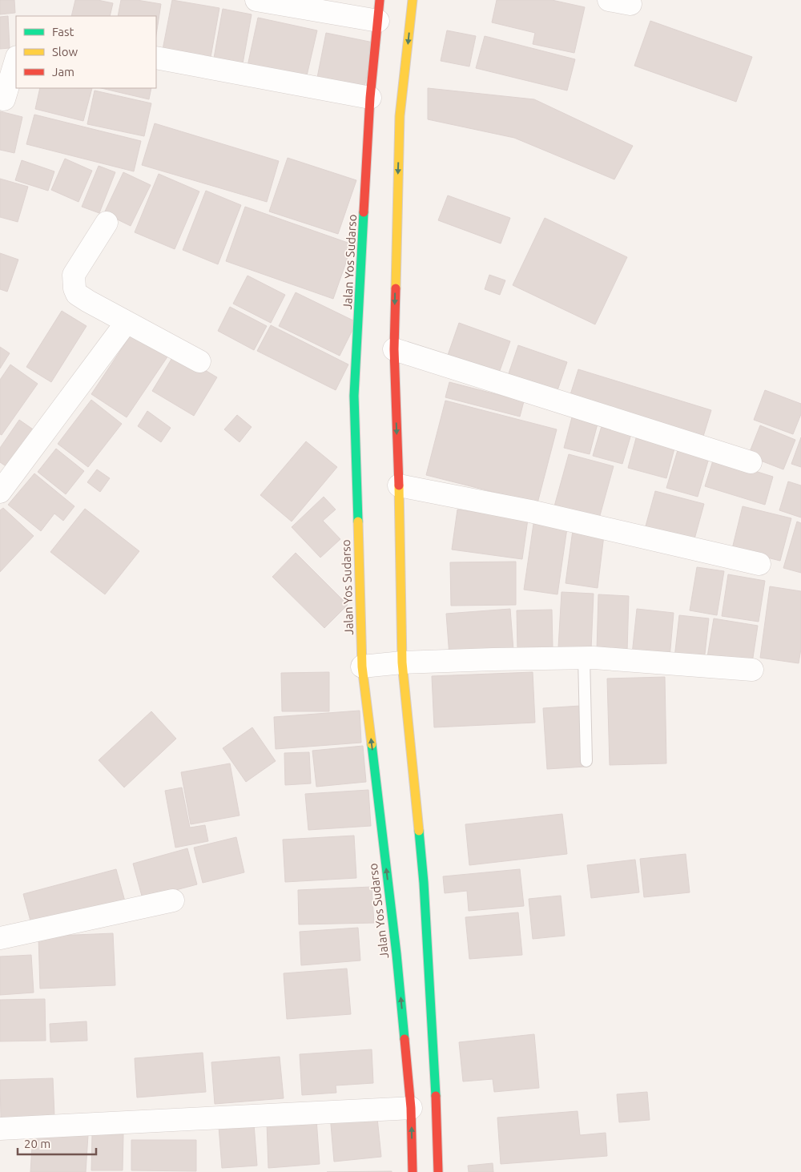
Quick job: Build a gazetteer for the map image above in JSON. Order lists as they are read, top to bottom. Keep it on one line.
{"streets":{"main road":["Jalan Yos Sudarso"]},"legend":["Fast","Slow","Jam"],"scale_bar":"20 m"}
